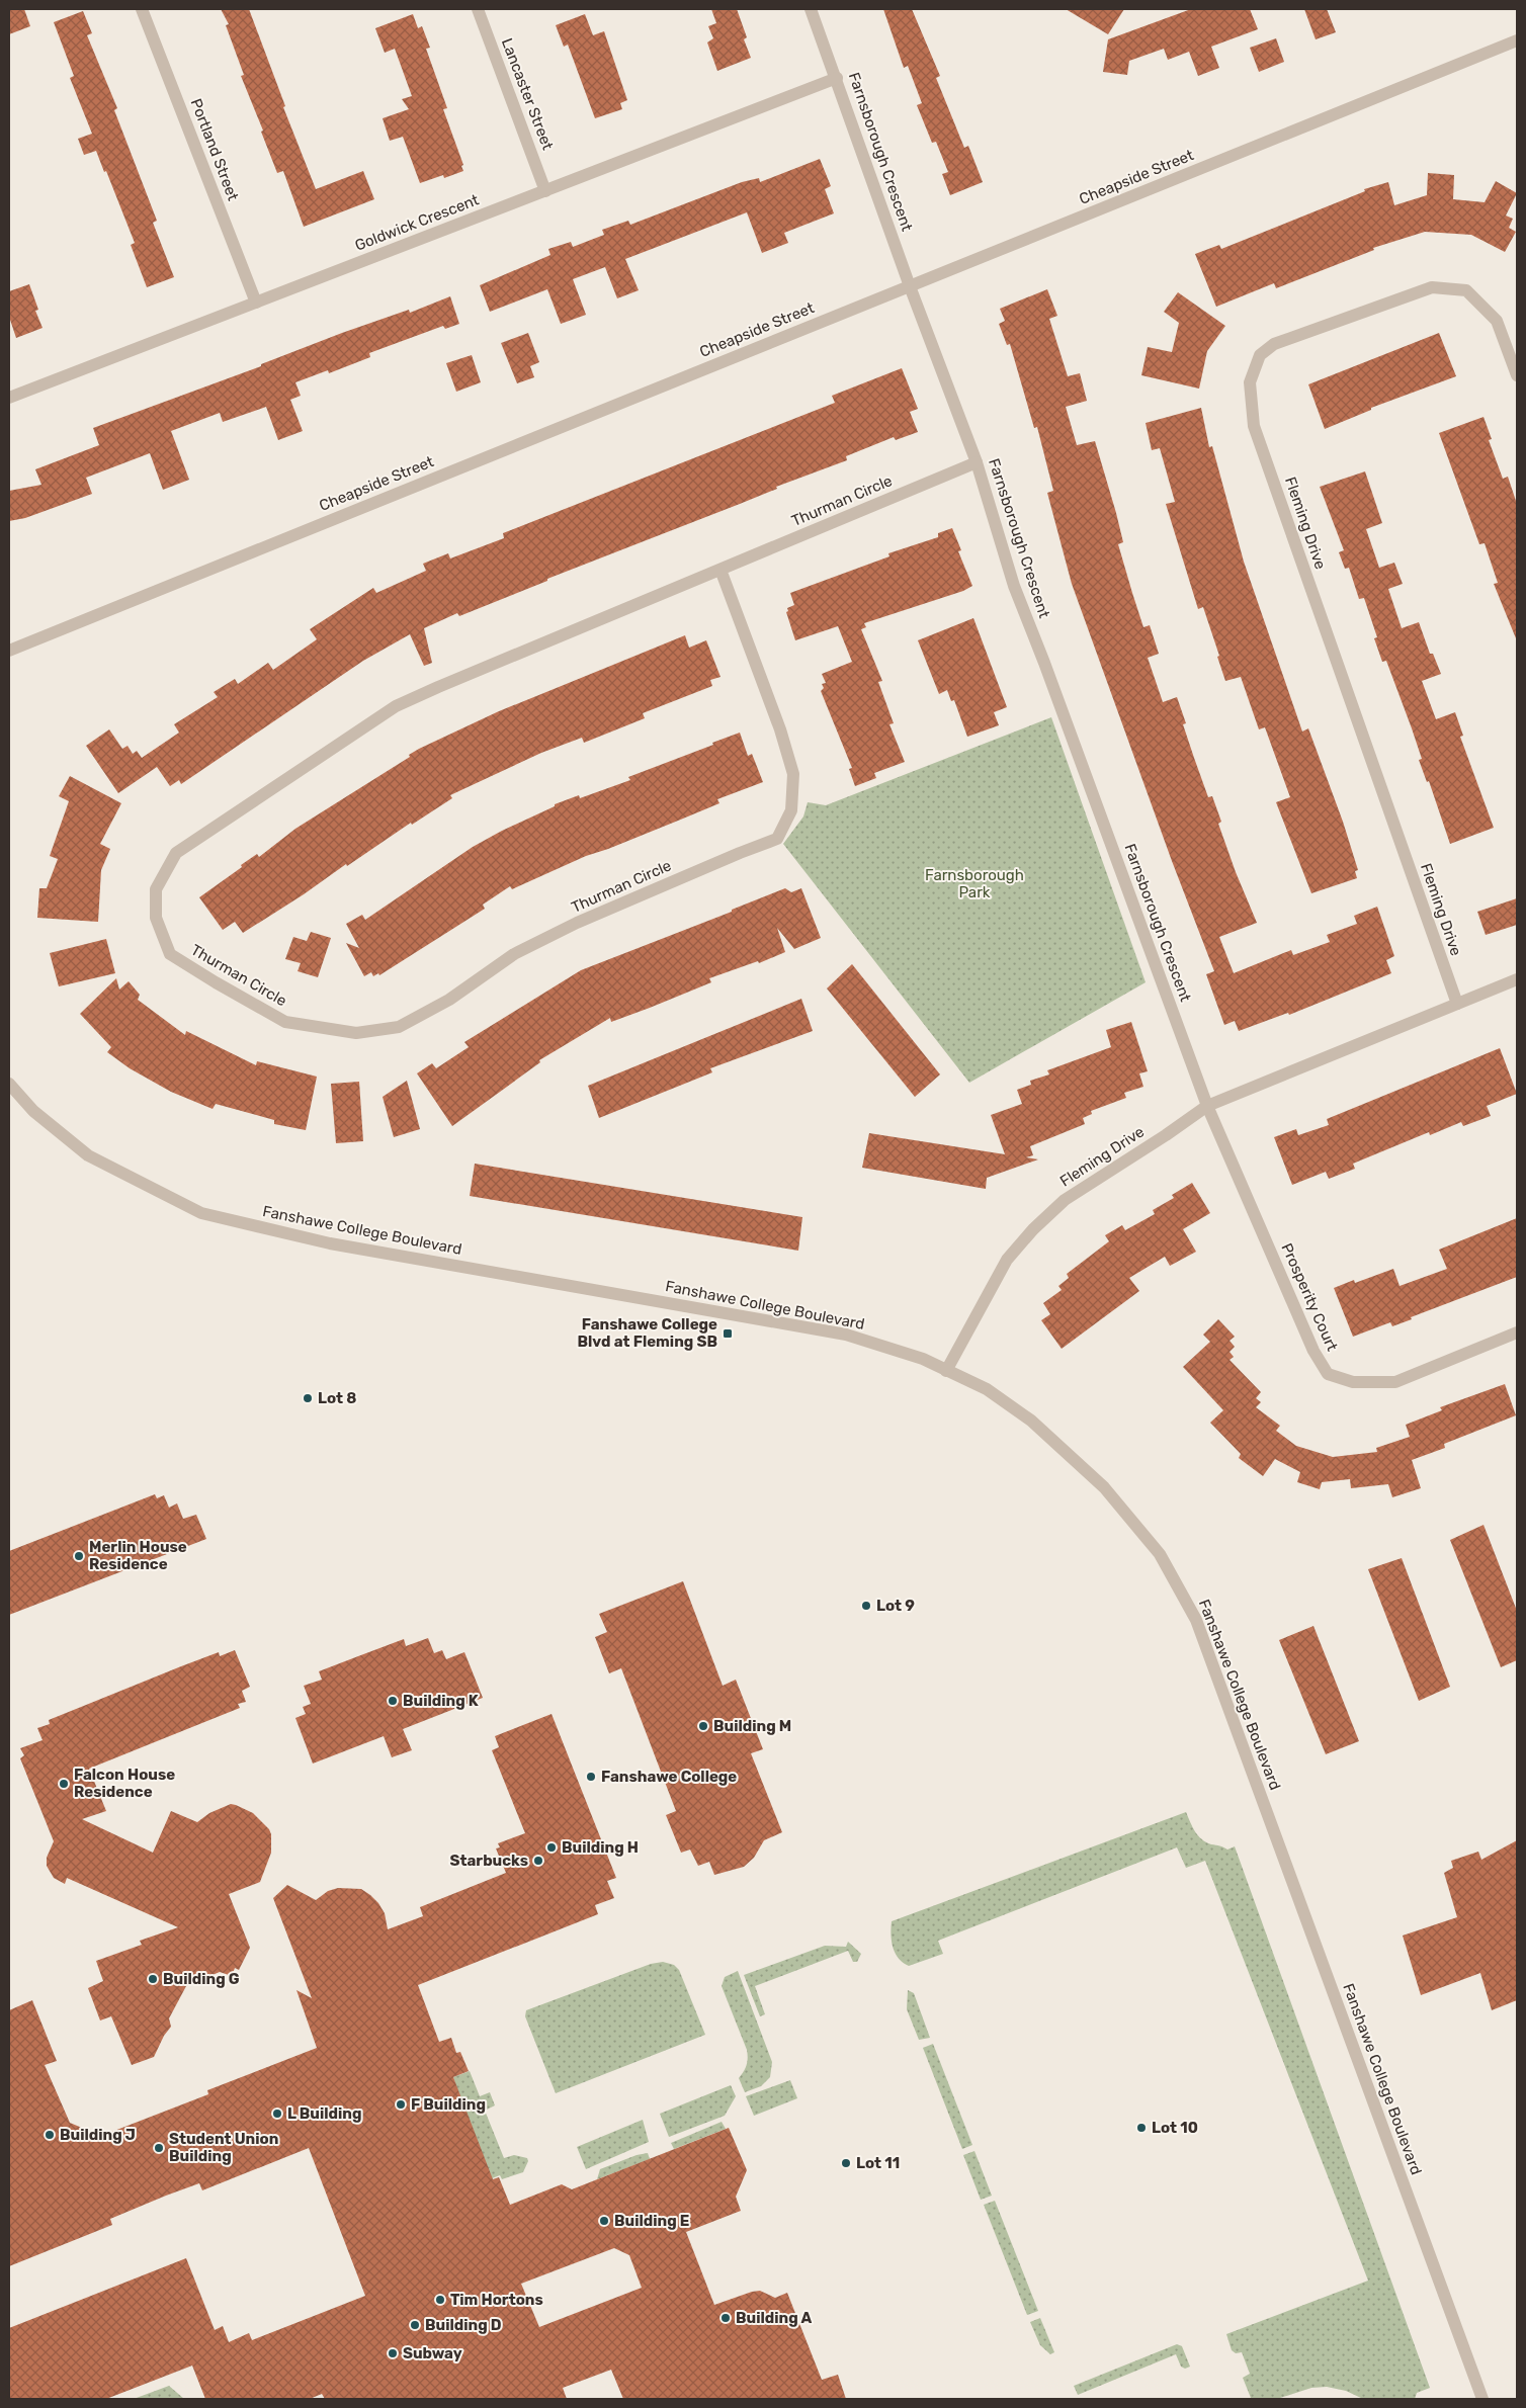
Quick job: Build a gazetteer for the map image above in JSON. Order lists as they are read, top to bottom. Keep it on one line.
{"streets":{"street":["Lancaster Street","Portland Street","Farnsborough Crescent","Cheapside Street","Goldwick Crescent","Thurman Circle","Fleming Drive","Fanshawe College Boulevard","Prosperity Court"]},"crossings":[["Lancaster Street","Goldwick Crescent"],["Portland Street","Goldwick Crescent"],["Farnsborough Crescent","Cheapside Street"],["Farnsborough Crescent","Goldwick Crescent"],["Farnsborough Crescent","Thurman Circle"],["Farnsborough Crescent","Fleming Drive"],["Farnsborough Crescent","Prosperity Court"],["Fleming Drive","Fanshawe College Boulevard"],["Fleming Drive","Prosperity Court"]],"parks":["Farnsborough Park"],"places":{"transit":["Fanshawe College Blvd at Fleming SB"],"other":["Lot 8","Merlin House Residence","Lot 9","Building K","Building M","Fanshawe College","Falcon House Residence","Building H","Starbucks","Building G","F Building","L Building","Lot 10","Building J","Student Union Building","Lot 11","Building E","Tim Hortons","Building A","Building D","Subway"]}}
